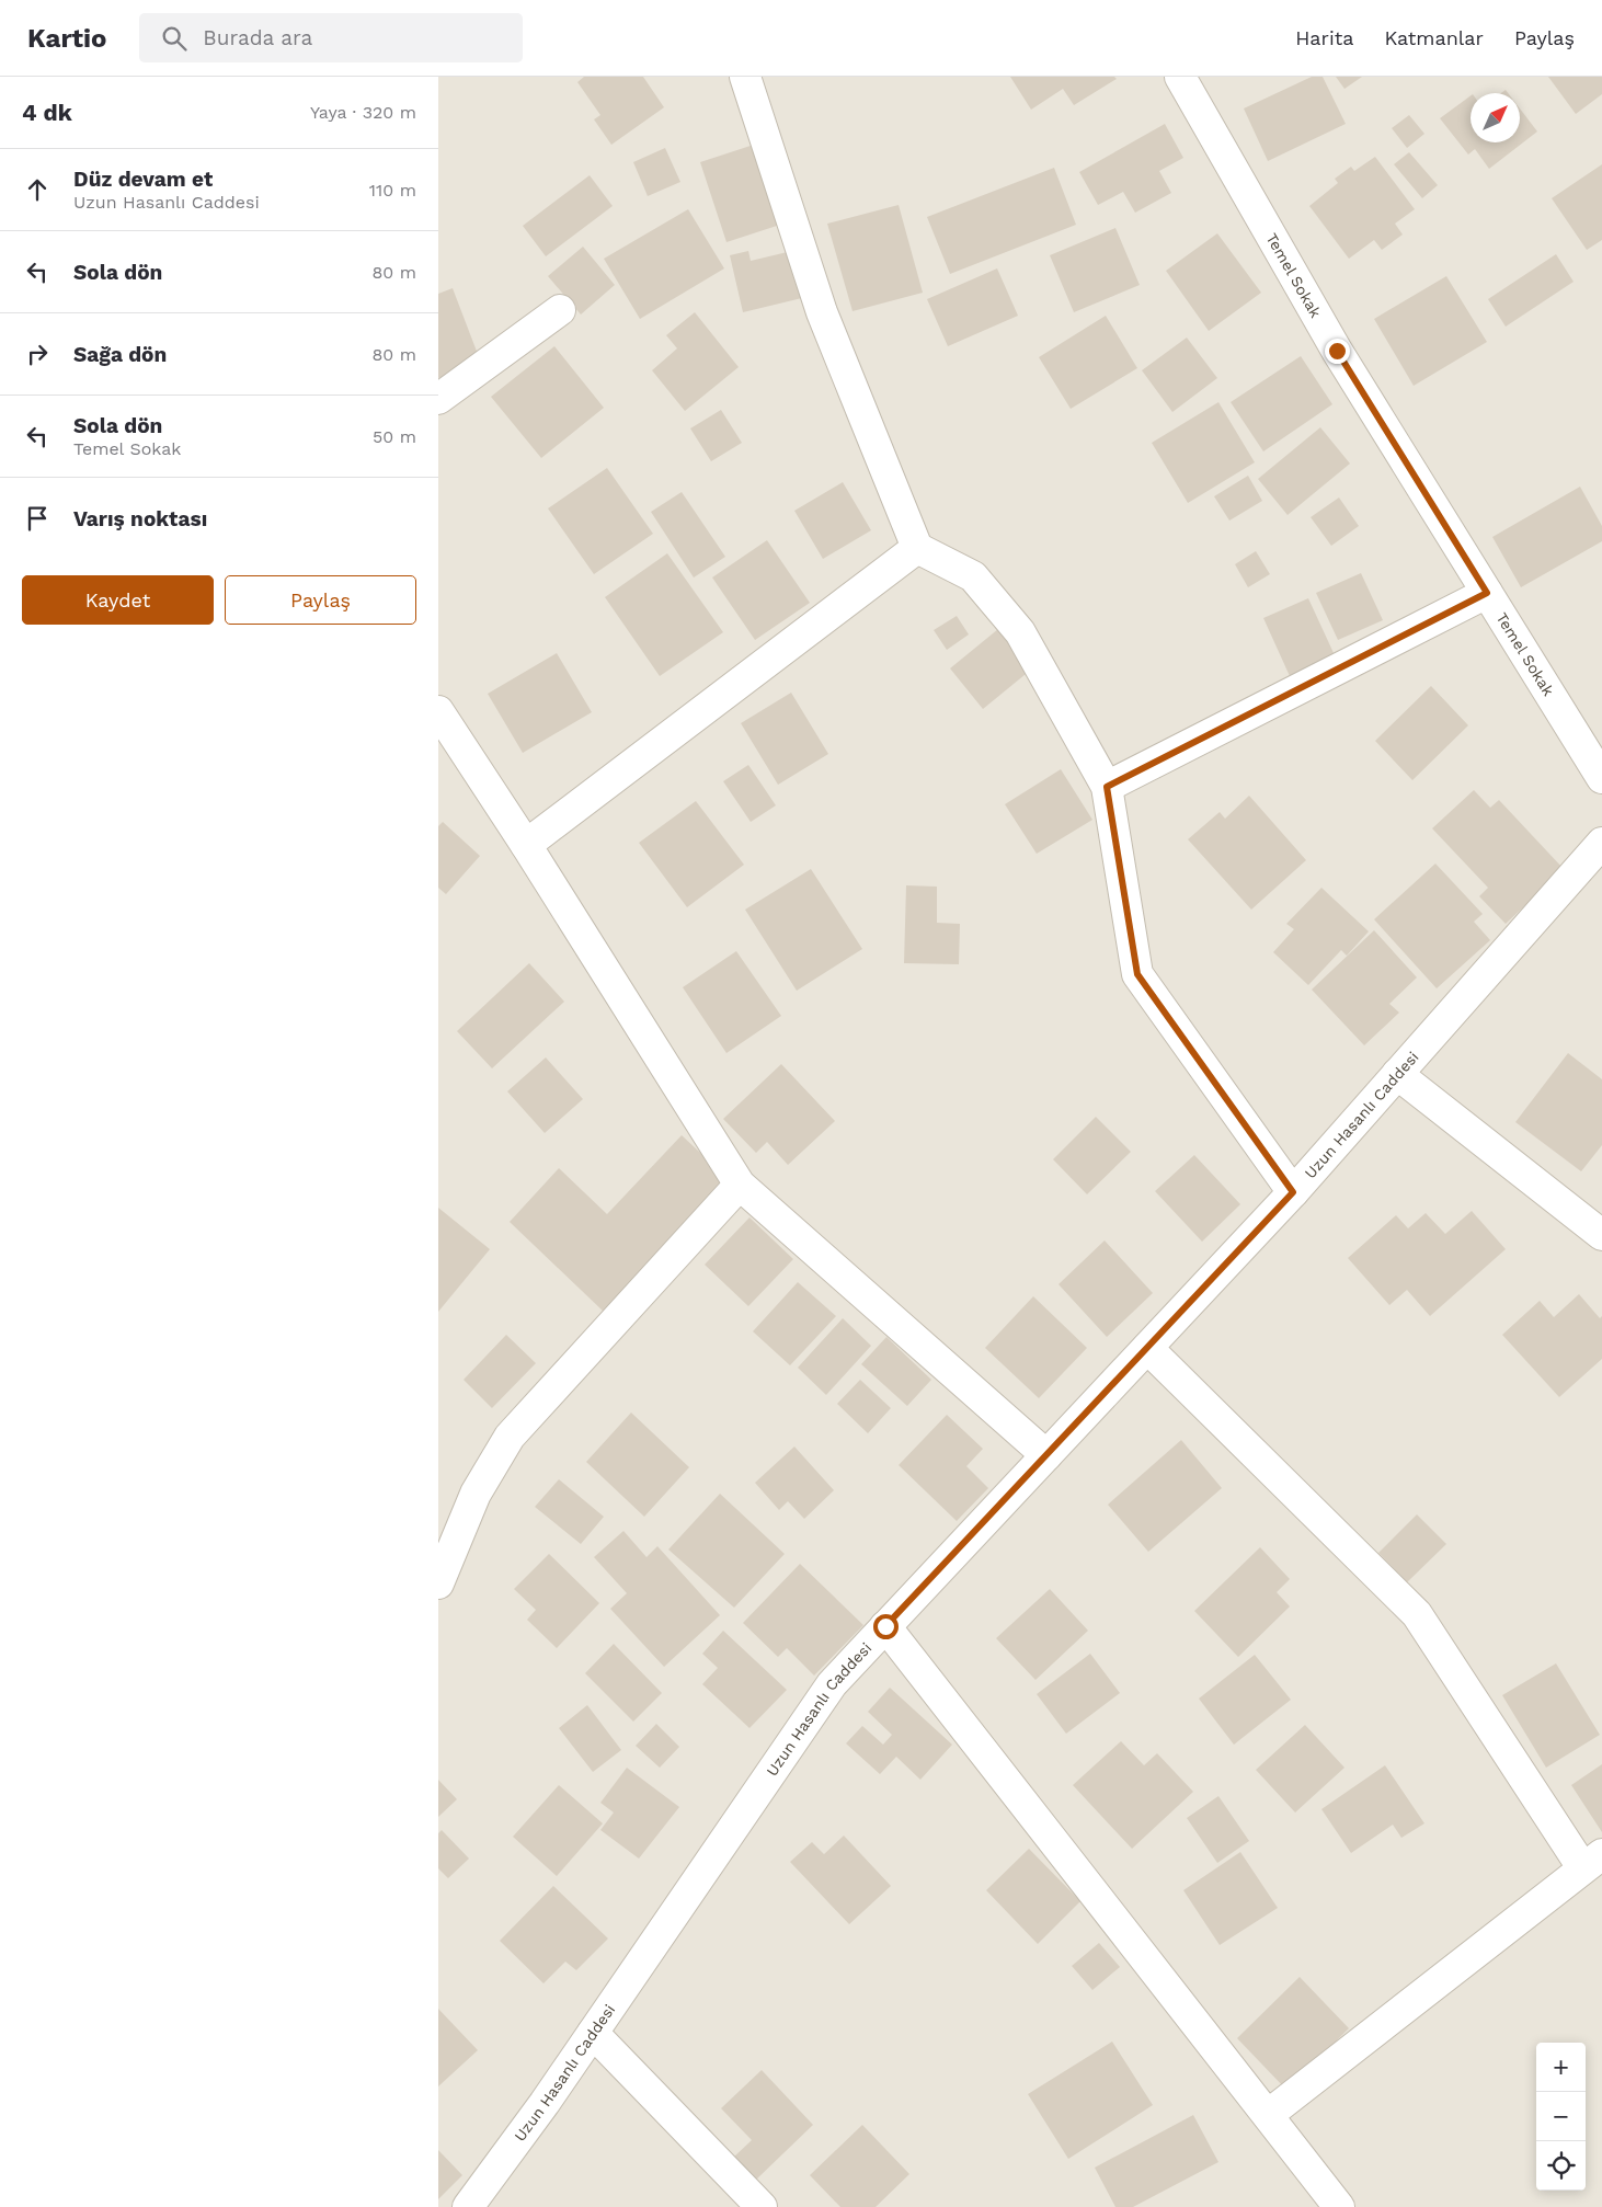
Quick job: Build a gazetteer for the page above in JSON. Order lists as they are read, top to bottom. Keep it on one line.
{"streets":{"street":["Temel Sokak","Uzun Hasanlı Caddesi"]},"north":"top right","page":{"header":"Kartio","search":"Burada ara","nav":["Harita","Katmanlar","Paylaş"],"heading":["4 dk","Yaya · 320 m"],"list":[["Düz devam et","Uzun Hasanlı Caddesi","110 m"],["Sola dön","80 m"],["Sağa dön","80 m"],["Sola dön","Temel Sokak","50 m"],"Varış noktası"],"buttons":["Kaydet","Paylaş"],"map_buttons":["+","−"]}}
